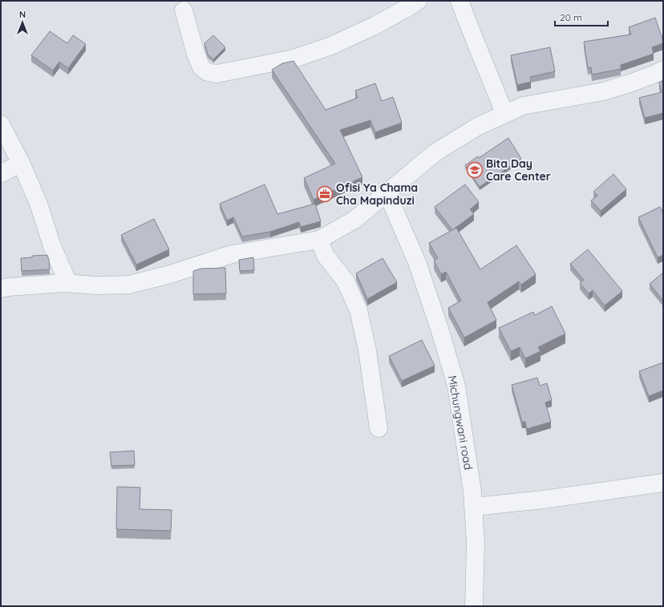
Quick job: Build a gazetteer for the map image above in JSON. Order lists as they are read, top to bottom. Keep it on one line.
{"streets":{"street":["Michungwani road"]},"places":{"school or university":["Bita Day Care Center"],"office":["Ofisi Ya Chama Cha Mapinduzi"]},"scale_bar":"20 m","north":"top"}
